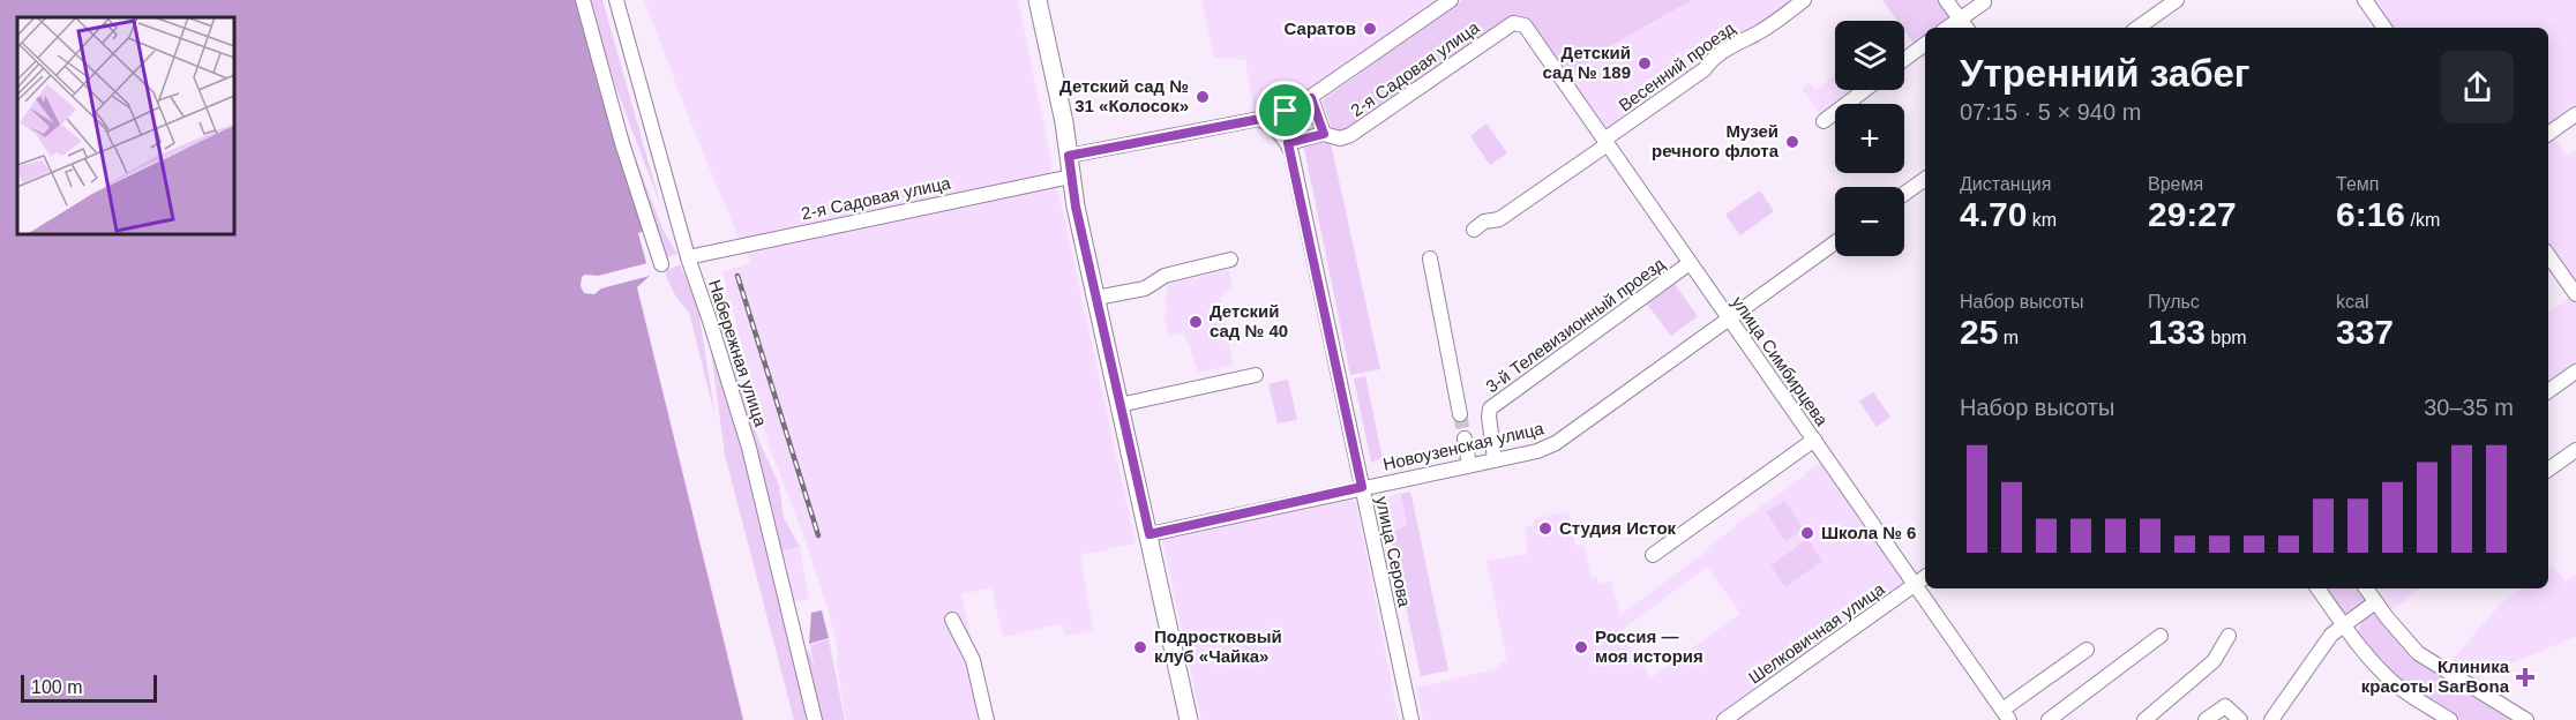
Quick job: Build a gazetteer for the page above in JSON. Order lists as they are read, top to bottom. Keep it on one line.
{"streets":{"street":["Весенний проезд","2-я Садовая улица","3-й Телевизионный проезд","Набережная улица","улица Симбирцева","Новоузенская улица","улица Серова","Шелковичная улица"]},"crossings":[["Весенний проезд","улица Симбирцева"],["2-я Садовая улица","Набережная улица"],["2-я Садовая улица","улица Симбирцева"],["2-я Садовая улица","улица Серова"],["3-й Телевизионный проезд","улица Симбирцева"],["3-й Телевизионный проезд","Новоузенская улица"],["улица Симбирцева","Новоузенская улица"],["улица Симбирцева","Шелковичная улица"],["Новоузенская улица","улица Серова"]],"places":{"other":["Саратов","Детский сад № 189","Детский сад № 31 «Колосок»","Музей речного флота","Детский сад № 40","Студия Исток","Школа № 6","Подростковый клуб «Чайка»","Россия — моя история"],"health":["Клиника красоты SarBona"]},"scale_bar":"100 m","page":{"map_buttons":["+","−"],"heading":["Утренний забег","07:15 · 5 × 940 m"],"stats":[["Дистанция","4.70 km"],["Время","29:27"],["Темп","6:16 /km"],["Набор высоты","25 m"],["Пульс","133 bpm"],["kcal","337"]],"chart":["Набор высоты","30–35 m"],"scale":"100 m"}}
